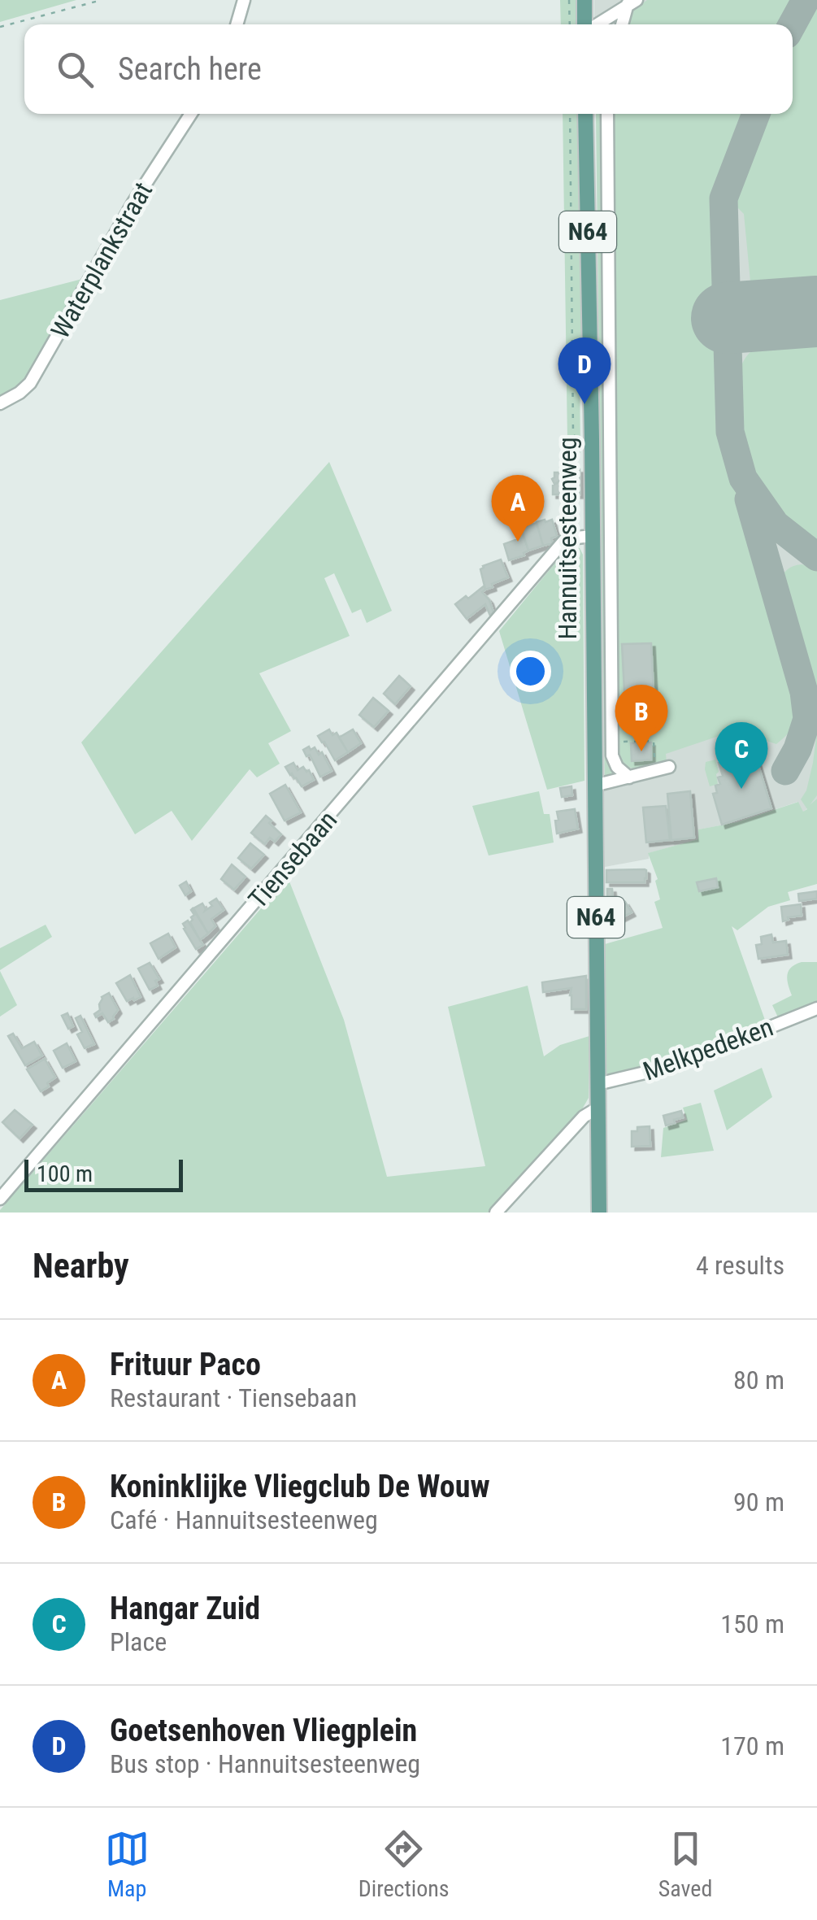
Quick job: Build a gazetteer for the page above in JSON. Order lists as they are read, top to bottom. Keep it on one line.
{"streets":{"main road":["N64","Hannuitsesteenweg"],"street":["Waterplankstraat","Tiensebaan","Melkpedeken"]},"crossings":[["Hannuitsesteenweg","Tiensebaan"],["Hannuitsesteenweg","Melkpedeken"]],"scale_bar":"100 m","page":{"search":"Search here","pins":["D","A","B","C"],"scale":"100 m","heading":["Nearby","4 results"],"list":[{"mark":"A","name":"Frituur Paco","note":"Restaurant · Tiensebaan","value":"80 m"},{"mark":"B","name":"Koninklijke Vliegclub De Wouw","note":"Café · Hannuitsesteenweg","value":"90 m"},{"mark":"C","name":"Hangar Zuid","note":"Place","value":"150 m"},{"mark":"D","name":"Goetsenhoven Vliegplein","note":"Bus stop · Hannuitsesteenweg","value":"170 m"}],"nav":["Map","Directions","Saved"]}}
